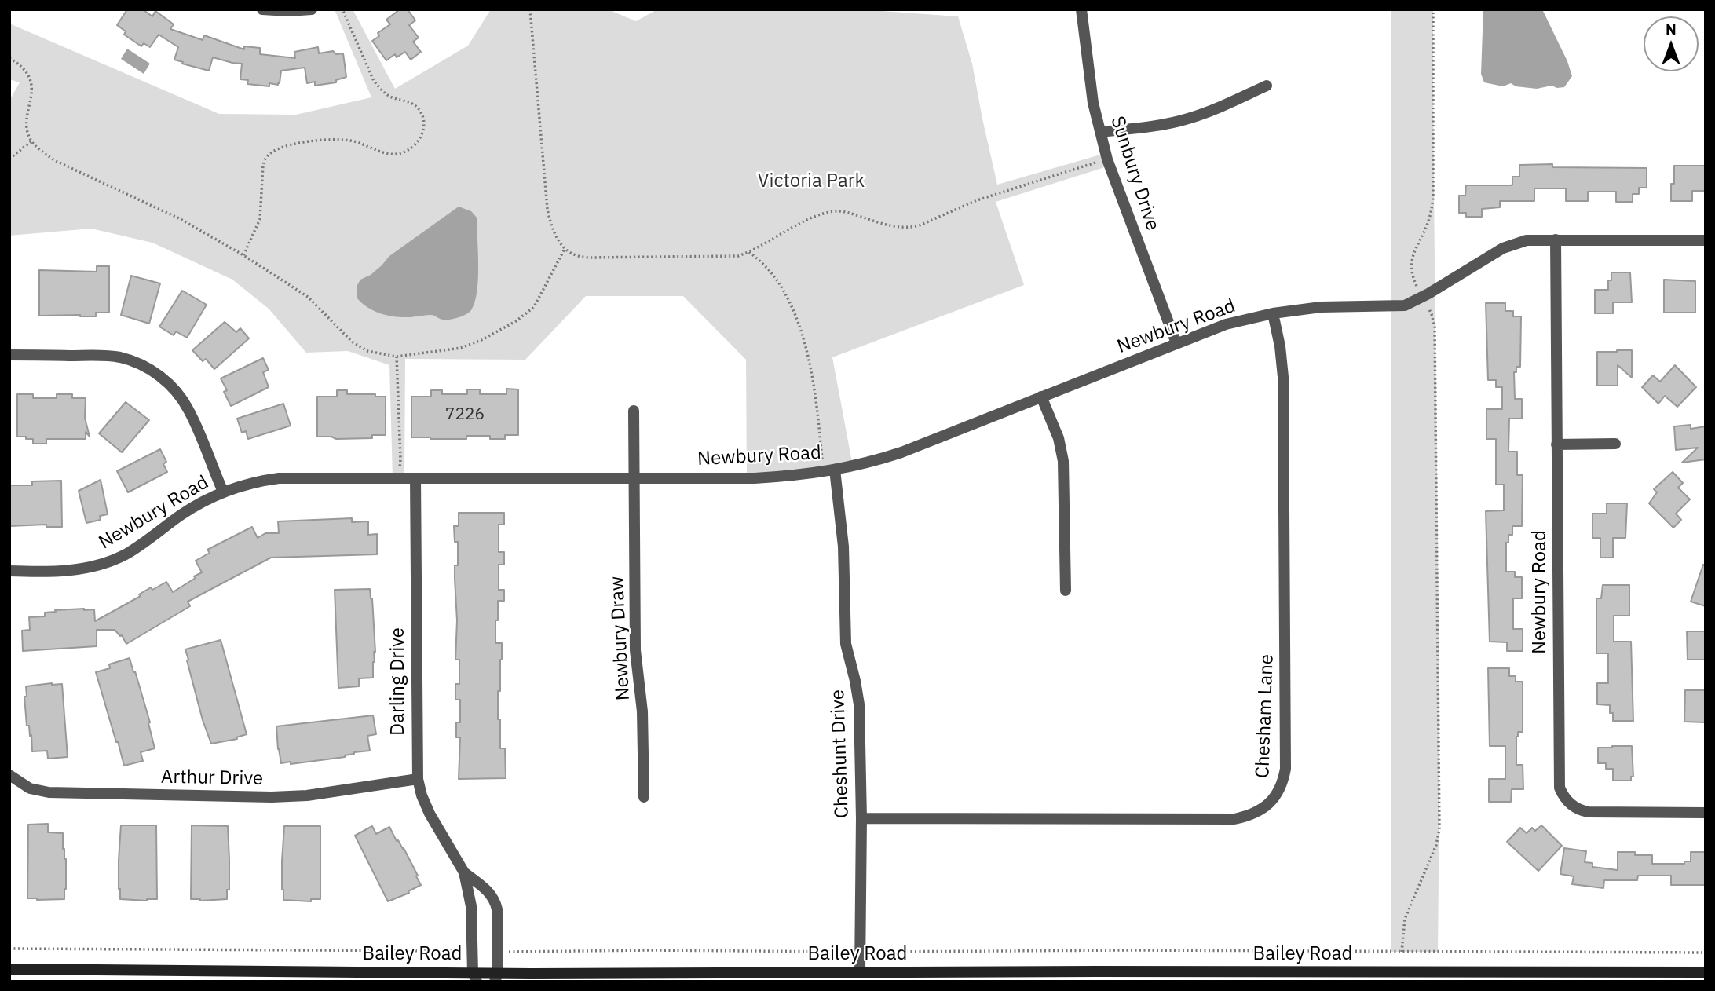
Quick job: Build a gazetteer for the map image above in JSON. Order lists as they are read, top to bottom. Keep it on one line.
{"streets":{"main road":["Bailey Road"],"street":["Sunbury Drive","Newbury Road","Newbury Draw","Darling Drive","Chesham Lane","Cheshunt Drive","Arthur Drive"]},"crossings":[["Sunbury Drive","Newbury Road"],["Newbury Road","Newbury Draw"],["Newbury Road","Darling Drive"],["Newbury Road","Chesham Lane"],["Newbury Road","Cheshunt Drive"],["Darling Drive","Arthur Drive"],["Darling Drive","Bailey Road"],["Chesham Lane","Cheshunt Drive"],["Cheshunt Drive","Bailey Road"]],"parks":["Victoria Park"],"house_numbers":["7226"],"north":"top"}
